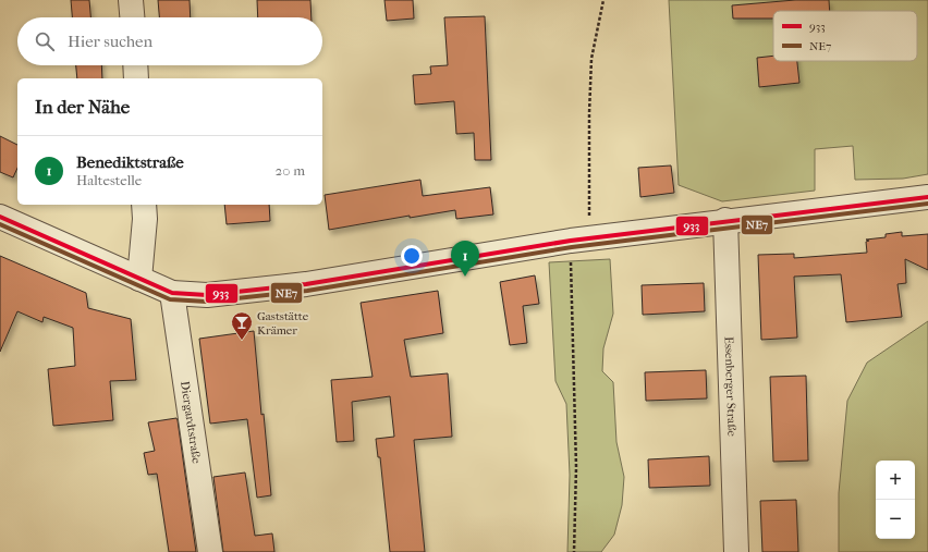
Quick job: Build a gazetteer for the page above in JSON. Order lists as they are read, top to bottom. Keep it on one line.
{"streets":{"street":["Essenberger Straße","Diergardtstraße"]},"places":{"bar":["Gaststätte Krämer"]},"lines":["transit line 933","transit line NE7"],"legend":["933","NE7"],"page":{"search":"Hier suchen","heading":"In der Nähe","list":[{"mark":"1","name":"Benediktstraße","note":"Haltestelle","value":"20 m"}],"pins":"1","map_buttons":["+","−"]}}
